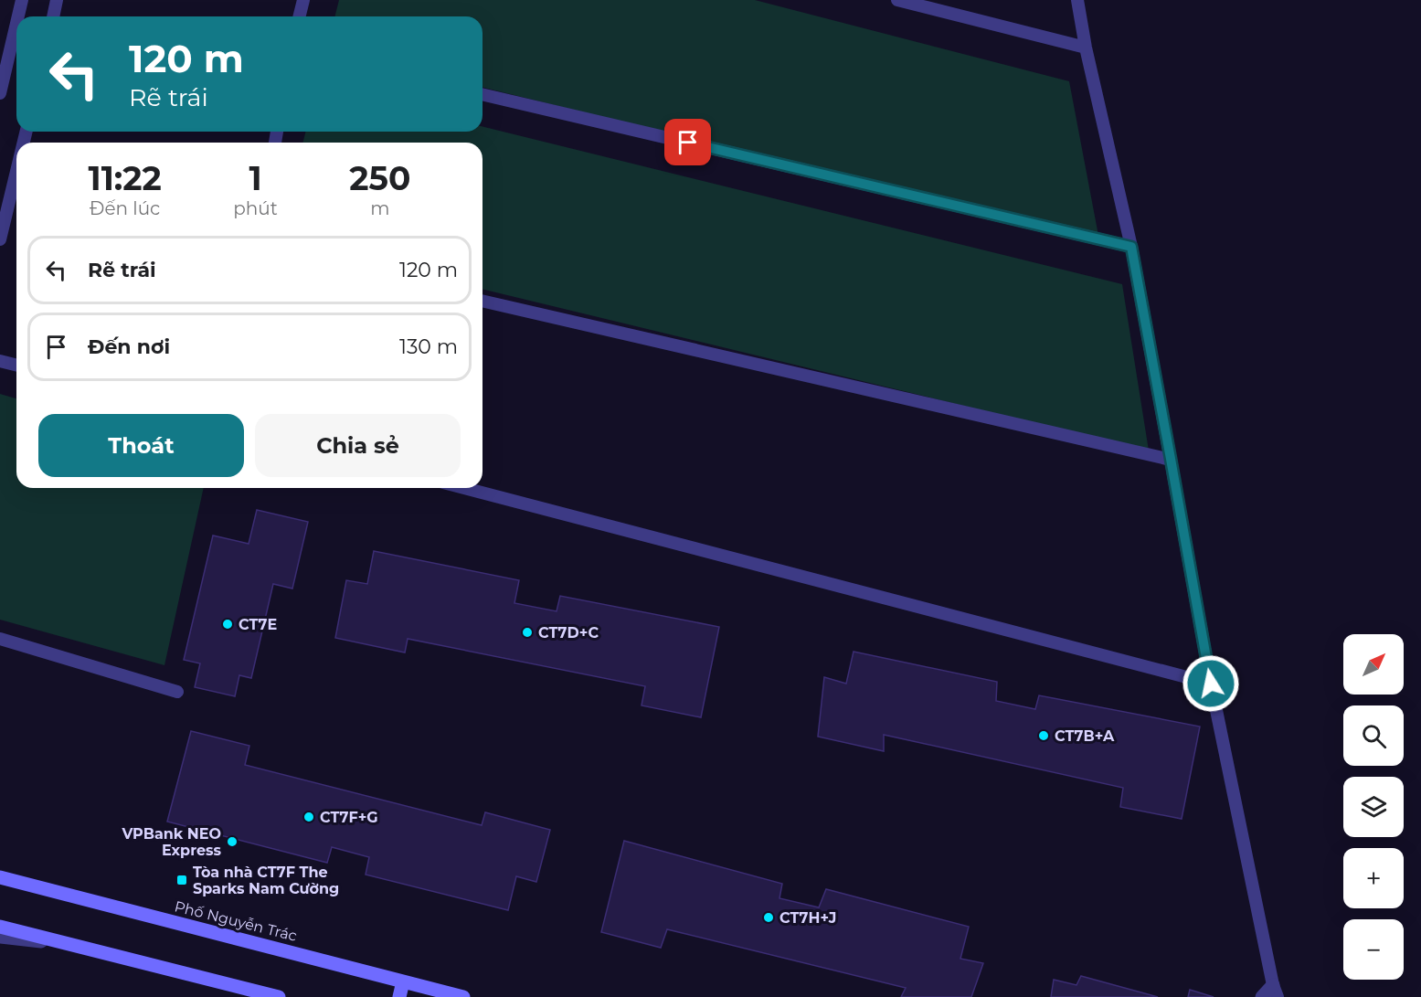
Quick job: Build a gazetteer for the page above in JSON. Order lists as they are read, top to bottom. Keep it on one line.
{"streets":{"main road":["Phố Nguyễn Trác"]},"places":{"other":["CT7E","CT7D+C","CT7B+A","CT7F+G","VPBank NEO Express","CT7H+J"],"transit":["Tòa nhà CT7F The Sparks Nam Cường"]},"north":"top right","page":{"turn":["120 m","Rẽ trái"],"eta":["11:22","Đến lúc","1","phút","250","m"],"list":[{"name":"Rẽ trái","value":"120 m"},{"name":"Đến nơi","value":"130 m"}],"buttons":["Thoát","Chia sẻ"],"map_buttons":["+","−"]}}
